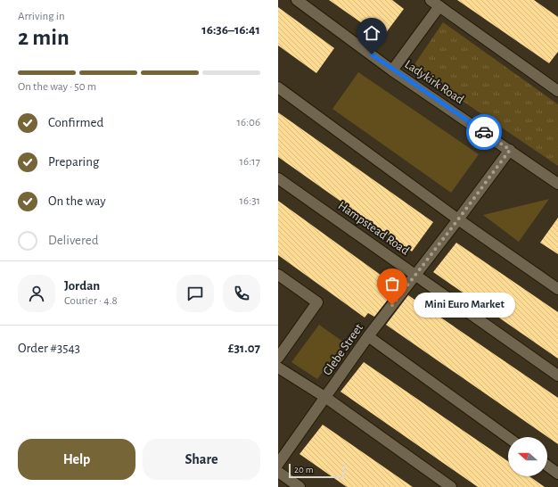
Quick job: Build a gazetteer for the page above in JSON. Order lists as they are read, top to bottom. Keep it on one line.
{"streets":{"street":["Ladykirk Road","Hampstead Road","Glebe Street"]},"crossings":[["Ladykirk Road","Glebe Street"],["Hampstead Road","Glebe Street"]],"places":["Mini Euro Market"],"scale_bar":"20 m","north":"left","page":{"heading":["2 min","Arriving in","16:36–16:41"],"panel":["Jordan","Courier · 4.8","Order #3543","£31.07"],"bar":"On the way · 50 m","list":[["Confirmed","16:06"],["Preparing","16:17"],["On the way","16:31"],"Delivered"],"bubble":"Mini Euro Market","buttons":["Help","Share"],"scale":"20 m"}}
